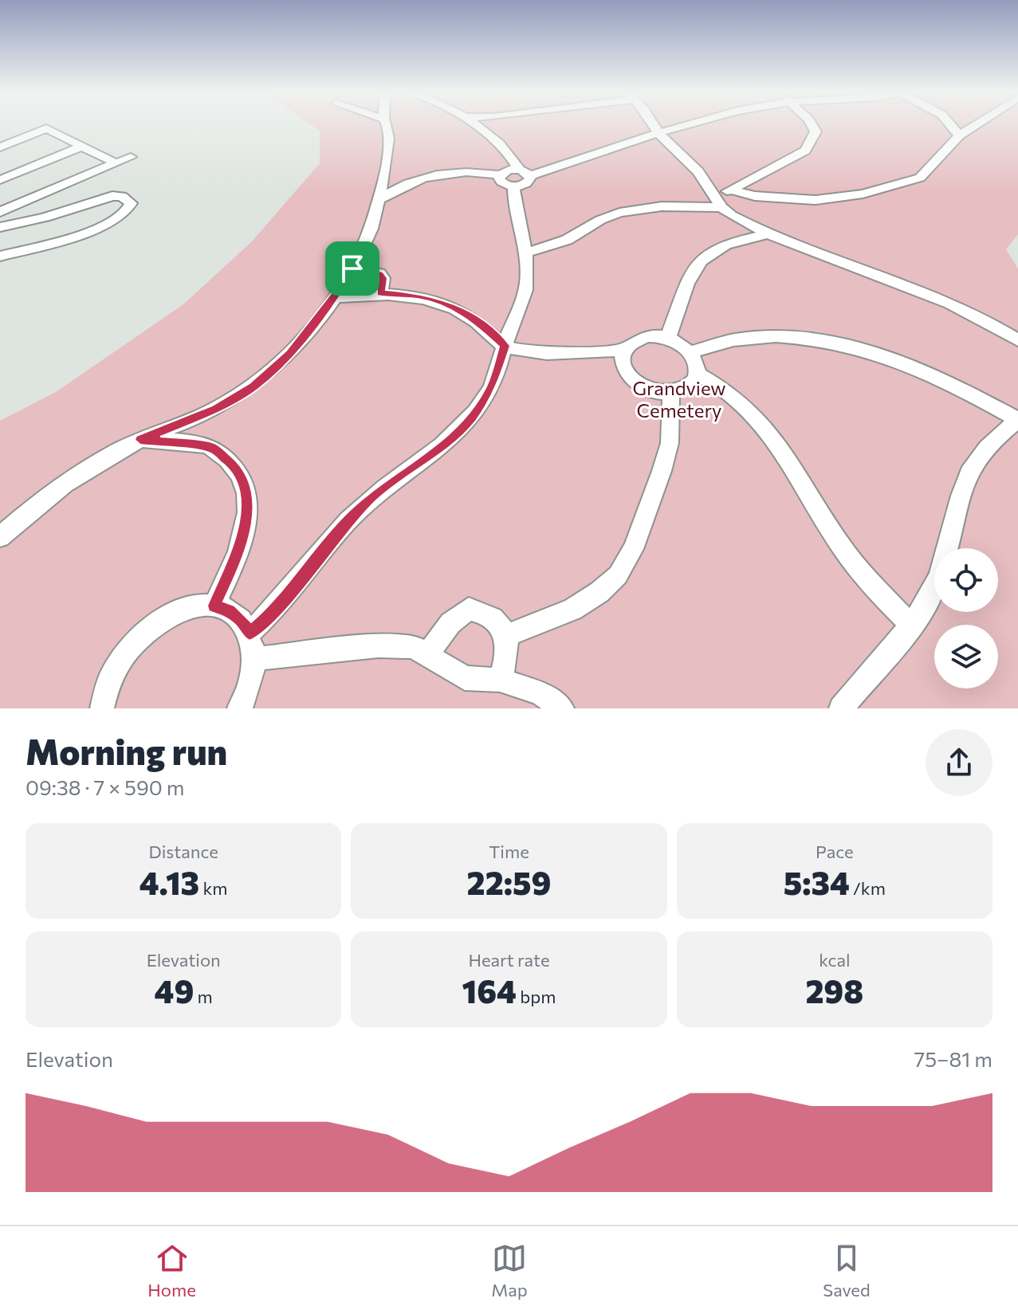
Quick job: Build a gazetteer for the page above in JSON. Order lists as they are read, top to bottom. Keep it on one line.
{"parks":["Grandview Cemetery"],"page":{"heading":["Morning run","09:38 · 7 × 590 m"],"stats":[["Distance","4.13 km"],["Time","22:59"],["Pace","5:34 /km"],["Elevation","49 m"],["Heart rate","164 bpm"],["kcal","298"]],"chart":["Elevation","75–81 m"],"tabs":["Home","Map","Saved"]}}
